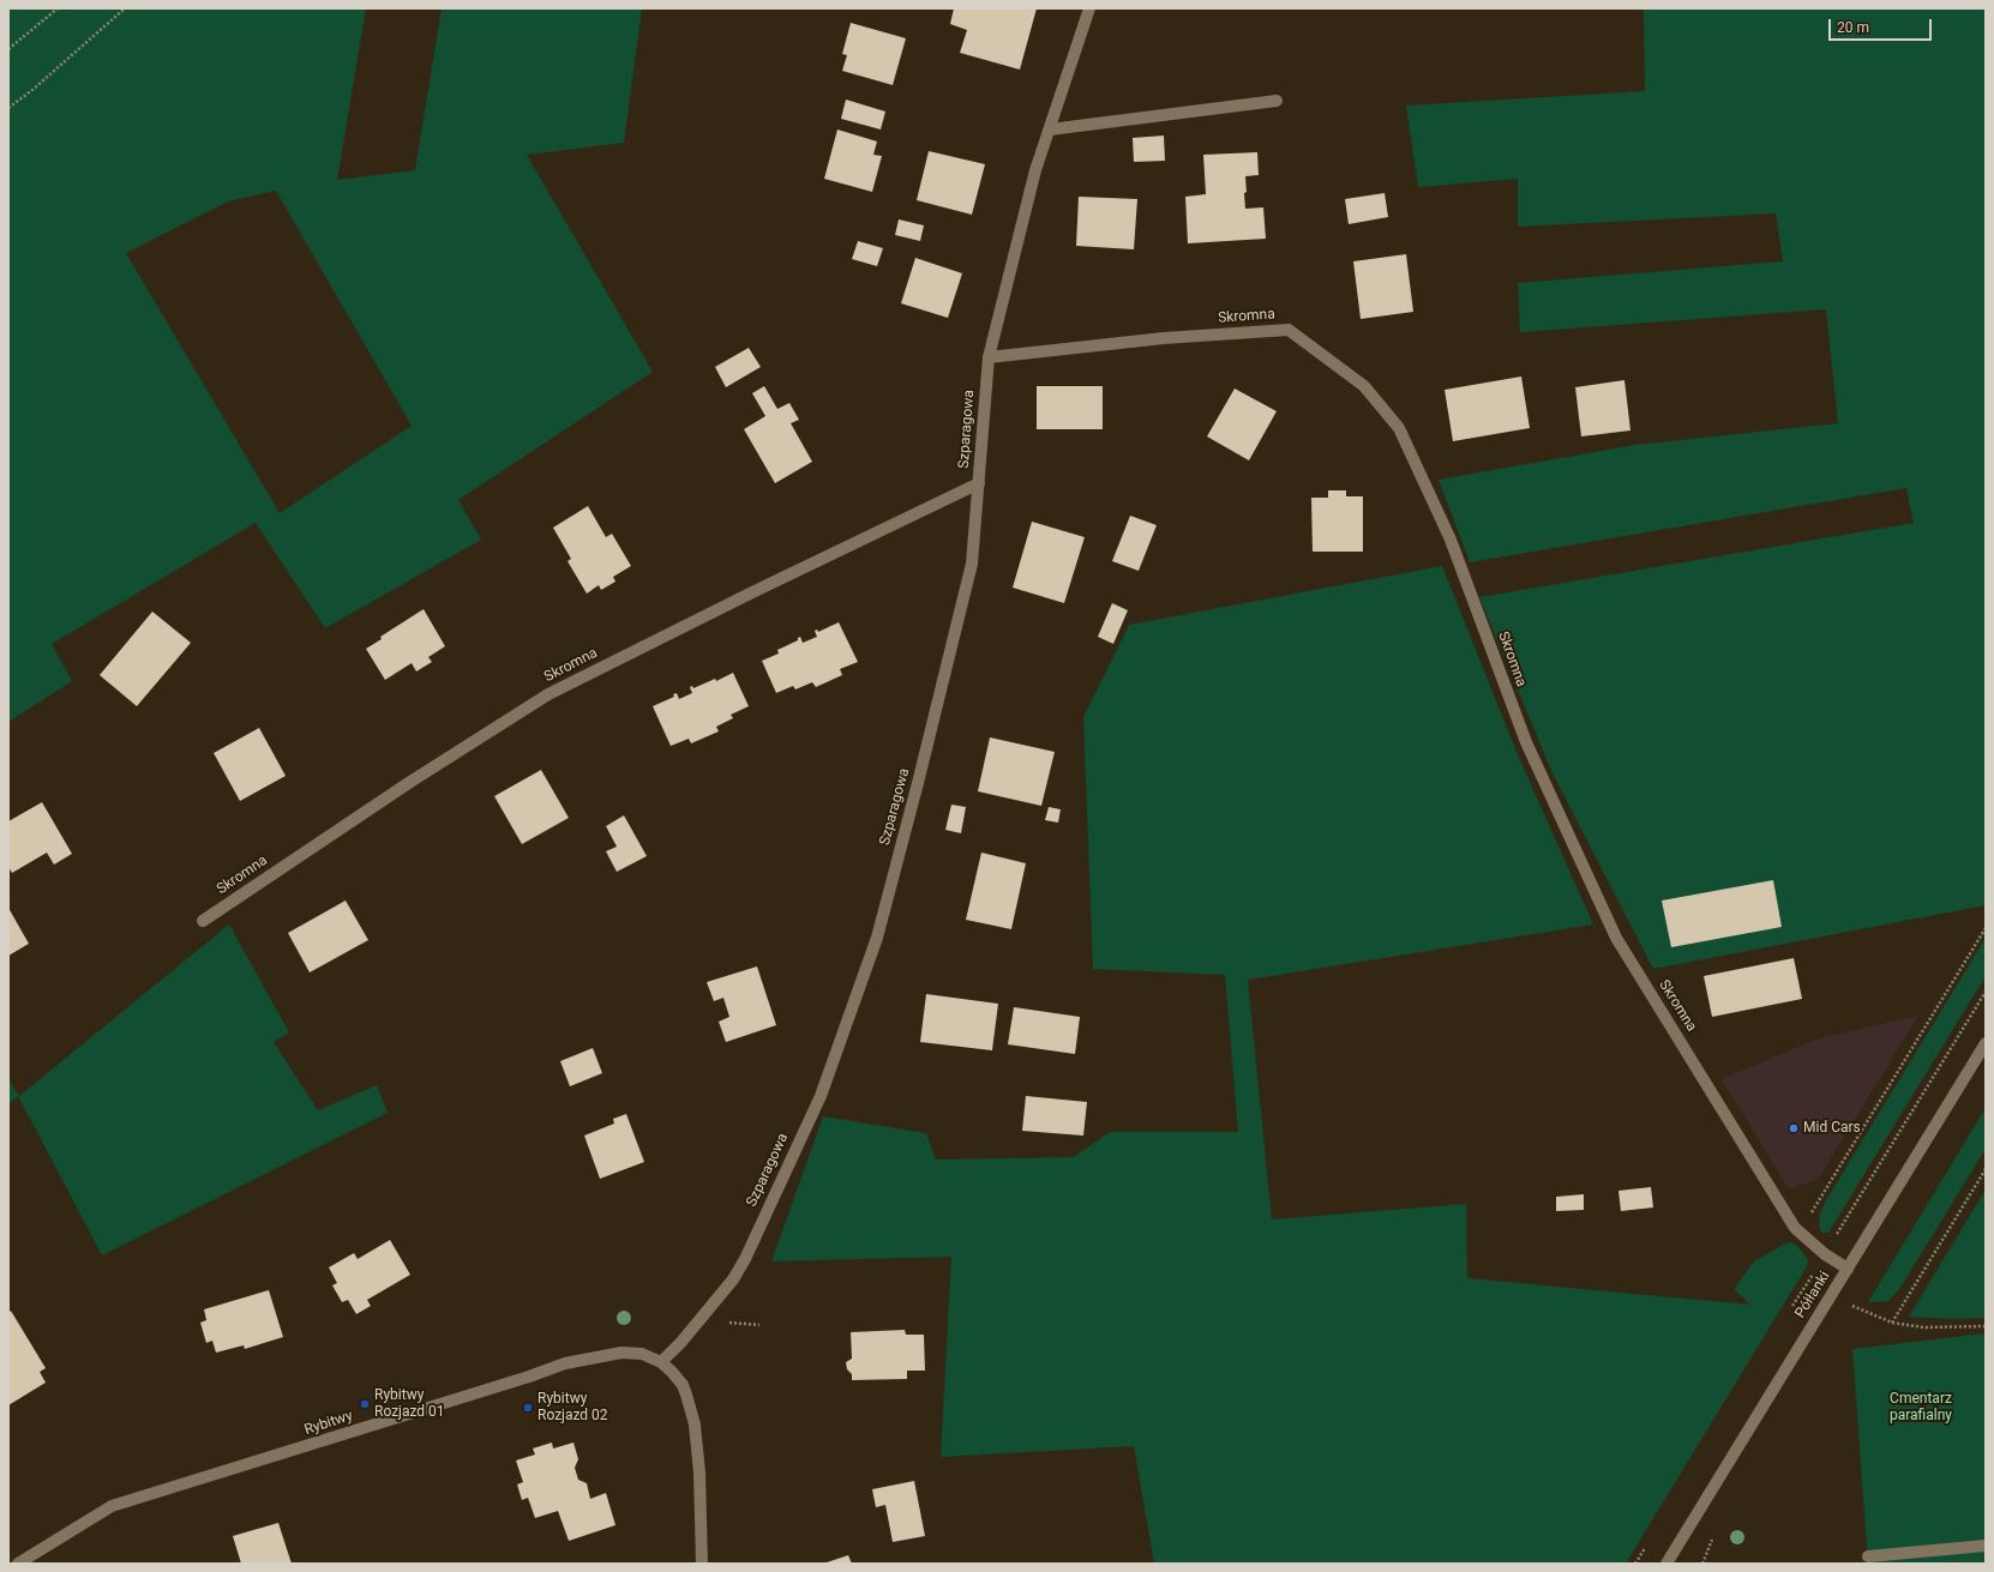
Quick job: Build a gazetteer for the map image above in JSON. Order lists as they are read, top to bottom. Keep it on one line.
{"streets":{"street":["Skromna","Szparagowa","Półłanki","Rybitwy"]},"crossings":[["Skromna","Szparagowa"],["Skromna","Półłanki"],["Szparagowa","Rybitwy"]],"parks":["Cmentarz parafialny"],"places":["Mid Cars","Rybitwy Rozjazd 01","Rybitwy Rozjazd 02"],"scale_bar":"20 m"}
